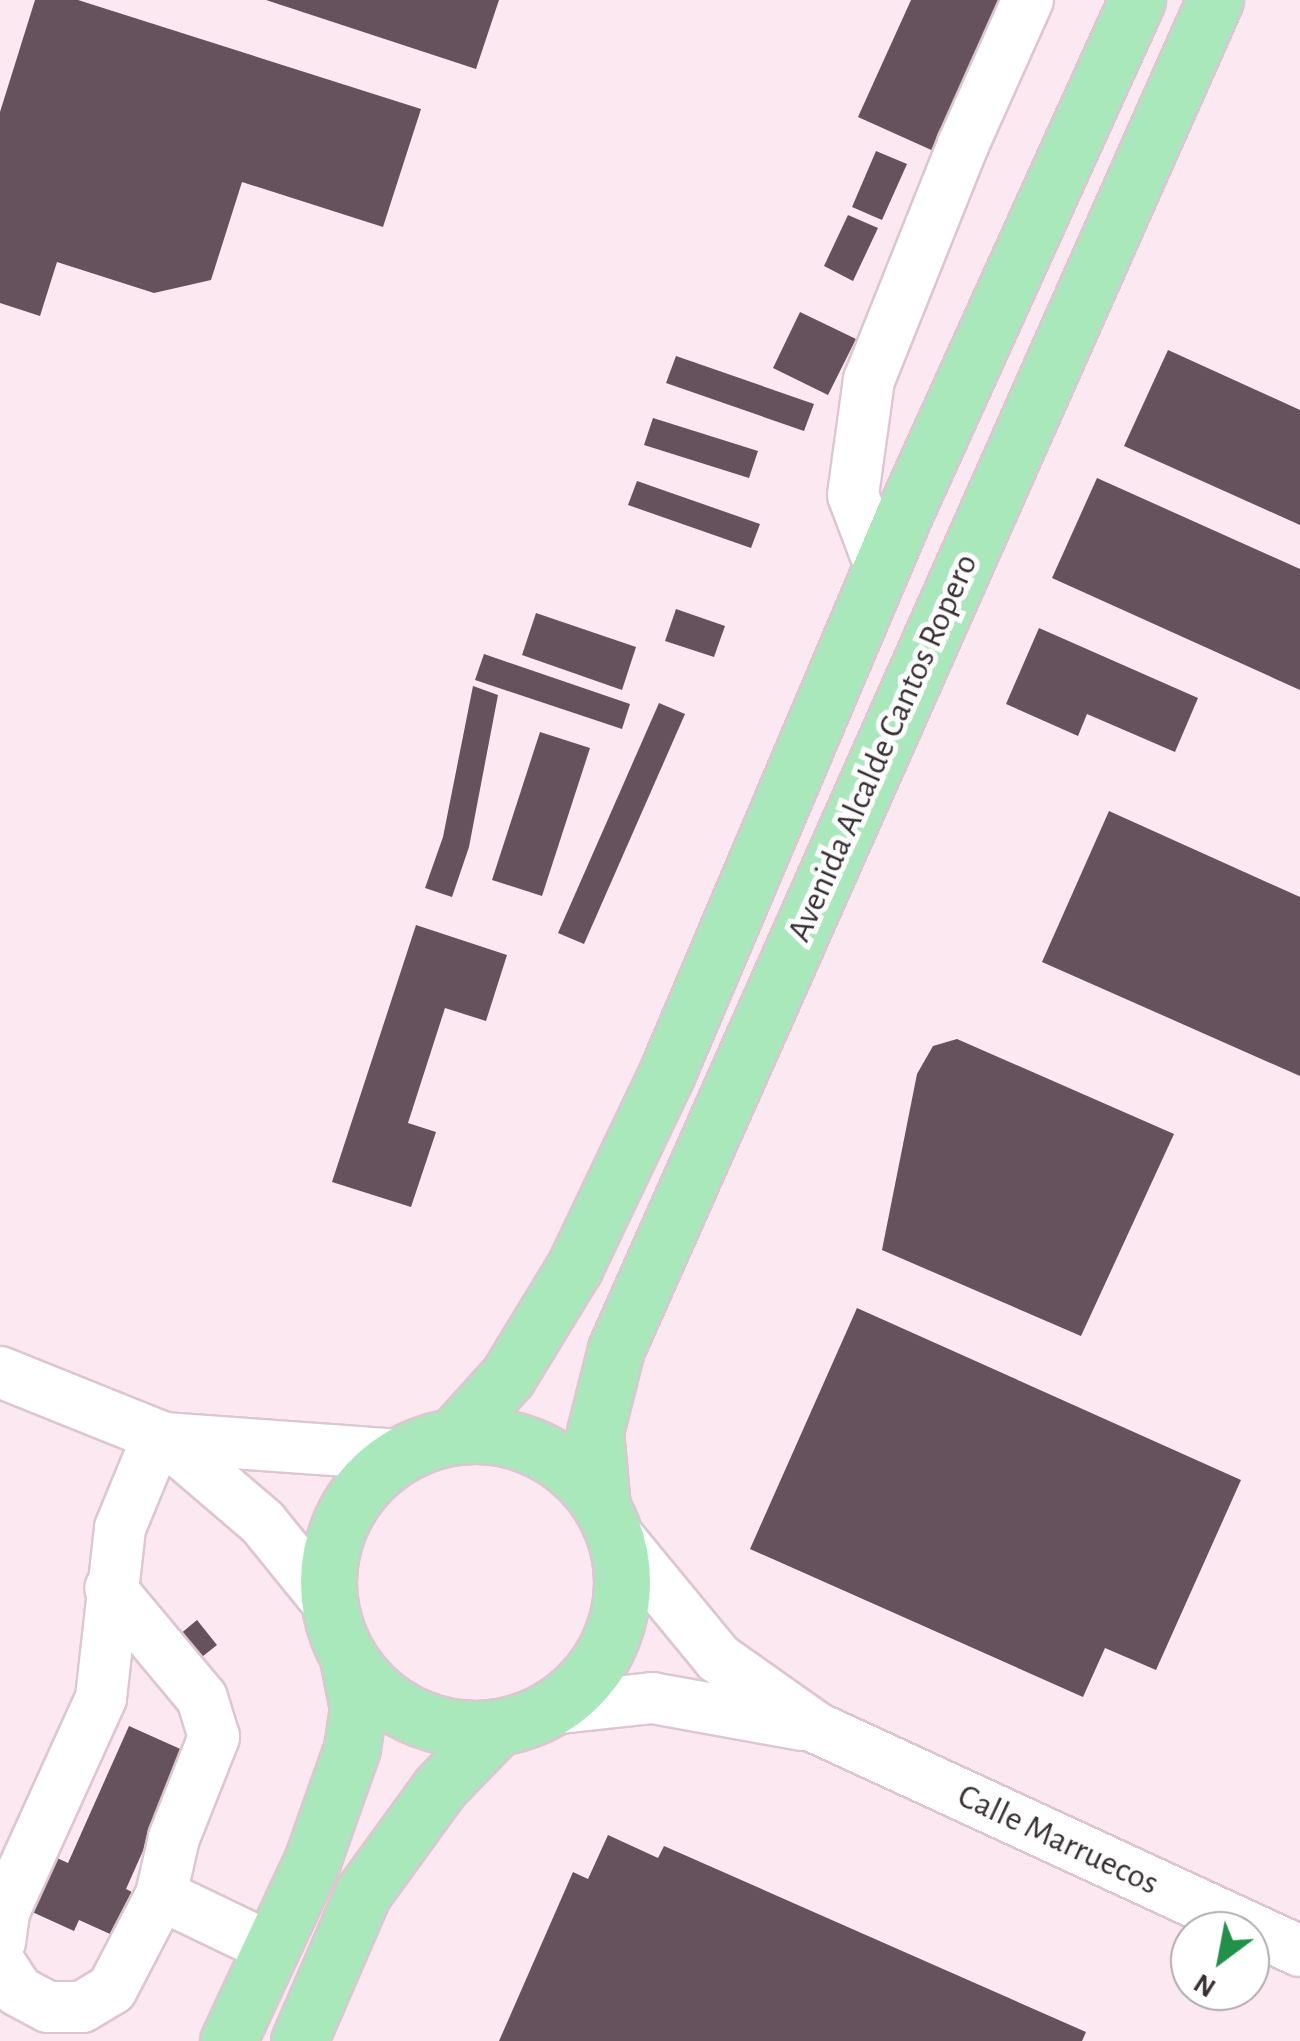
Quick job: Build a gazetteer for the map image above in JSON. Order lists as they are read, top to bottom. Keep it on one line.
{"streets":{"main road":["Avenida Alcalde Cantos Ropero"],"street":["Calle Marruecos"]},"crossings":[["Avenida Alcalde Cantos Ropero","Calle Marruecos"]],"north":"bottom left"}
